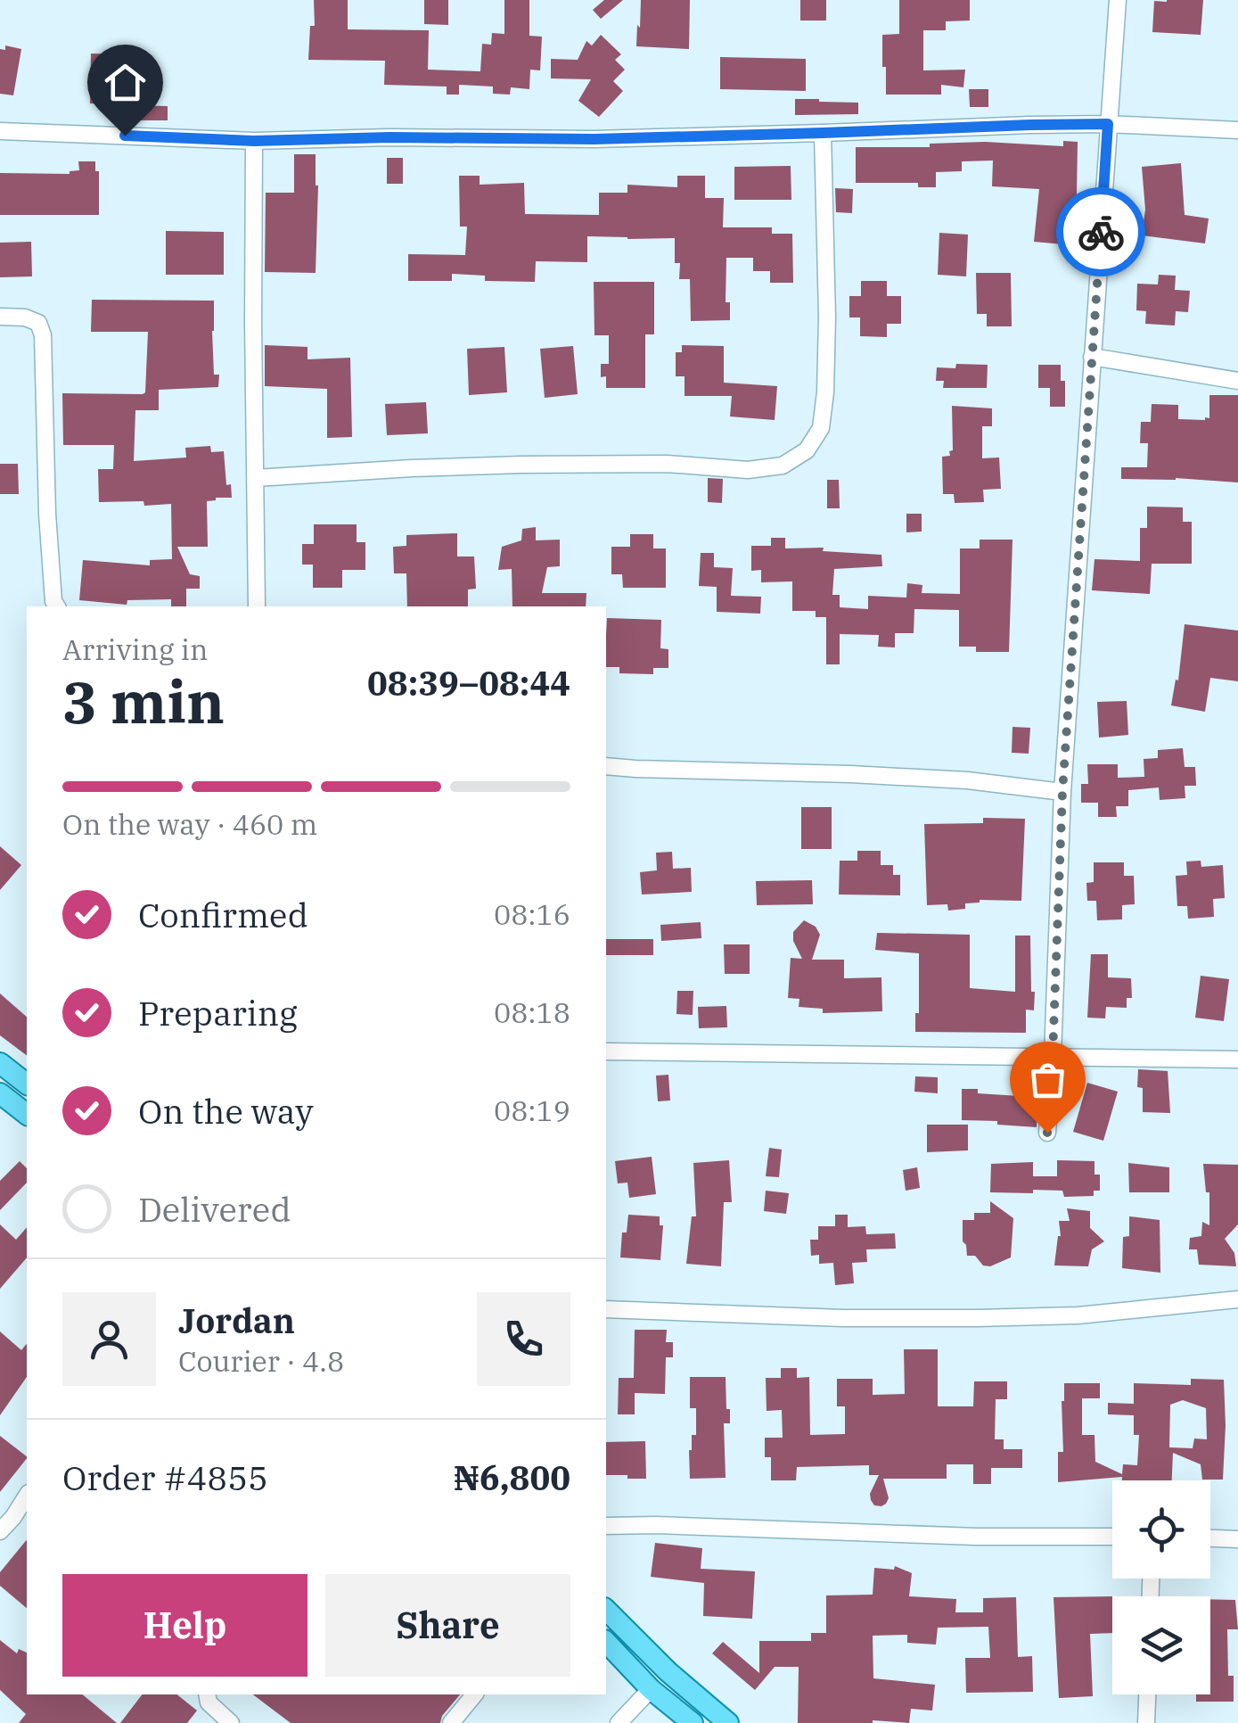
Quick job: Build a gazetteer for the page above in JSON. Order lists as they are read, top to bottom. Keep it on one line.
{"page":{"heading":["3 min","Arriving in","08:39–08:44"],"panel":["Jordan","Courier · 4.8","Order #4855","₦6,800"],"bar":"On the way · 460 m","list":[["Confirmed","08:16"],["Preparing","08:18"],["On the way","08:19"],"Delivered"],"buttons":["Help","Share"]}}
